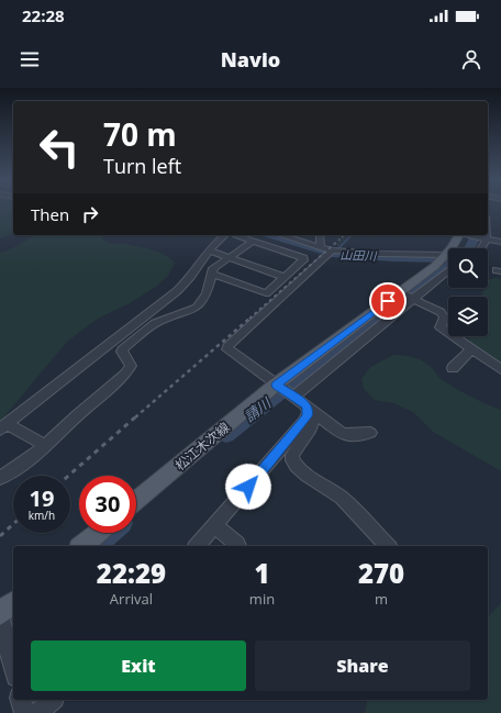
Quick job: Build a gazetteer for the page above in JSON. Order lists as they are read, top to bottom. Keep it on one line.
{"streets":{"main road":["松江木次線"]},"water":["山田川","請川"],"page":{"status":"22:28","header":"Navio","turn":["70 m","Turn left"],"then":"Then","speed":"19 km/h","limit":"30","eta":["22:29","Arrival","1","min","270","m"],"buttons":["Exit","Share"]}}
